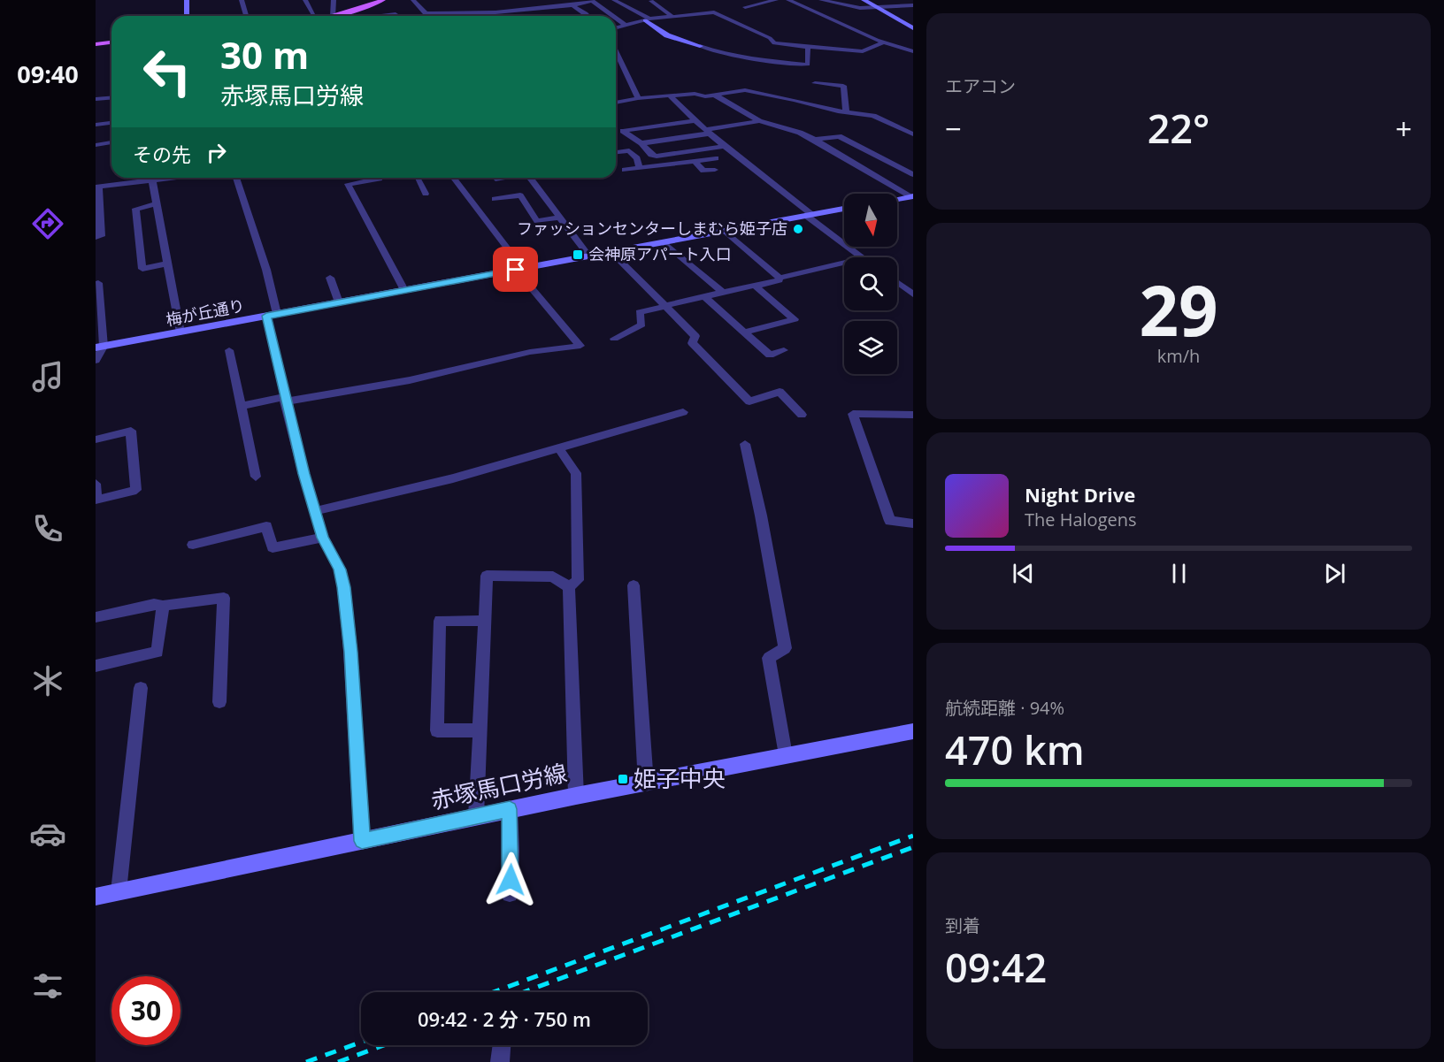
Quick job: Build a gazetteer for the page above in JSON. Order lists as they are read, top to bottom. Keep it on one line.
{"streets":{"street":["梅が丘通り","赤塚馬口労線"]},"places":{"other":["ファッションセンターしまむら姫子店"],"transit":["会神原アパート入口","姫子中央"]},"north":"bottom","page":{"tabs":"09:40","tile":["エアコン",["29","km/h"],["航続距離 · 94%","470 km"],["到着","09:42"]],"turn":["30 m","赤塚馬口労線"],"heat":["−","22°","+"],"then":"その先","song":["Night Drive","The Halogens"],"limit":"30","trip":"09:42 · 2 分 · 750 m"}}
